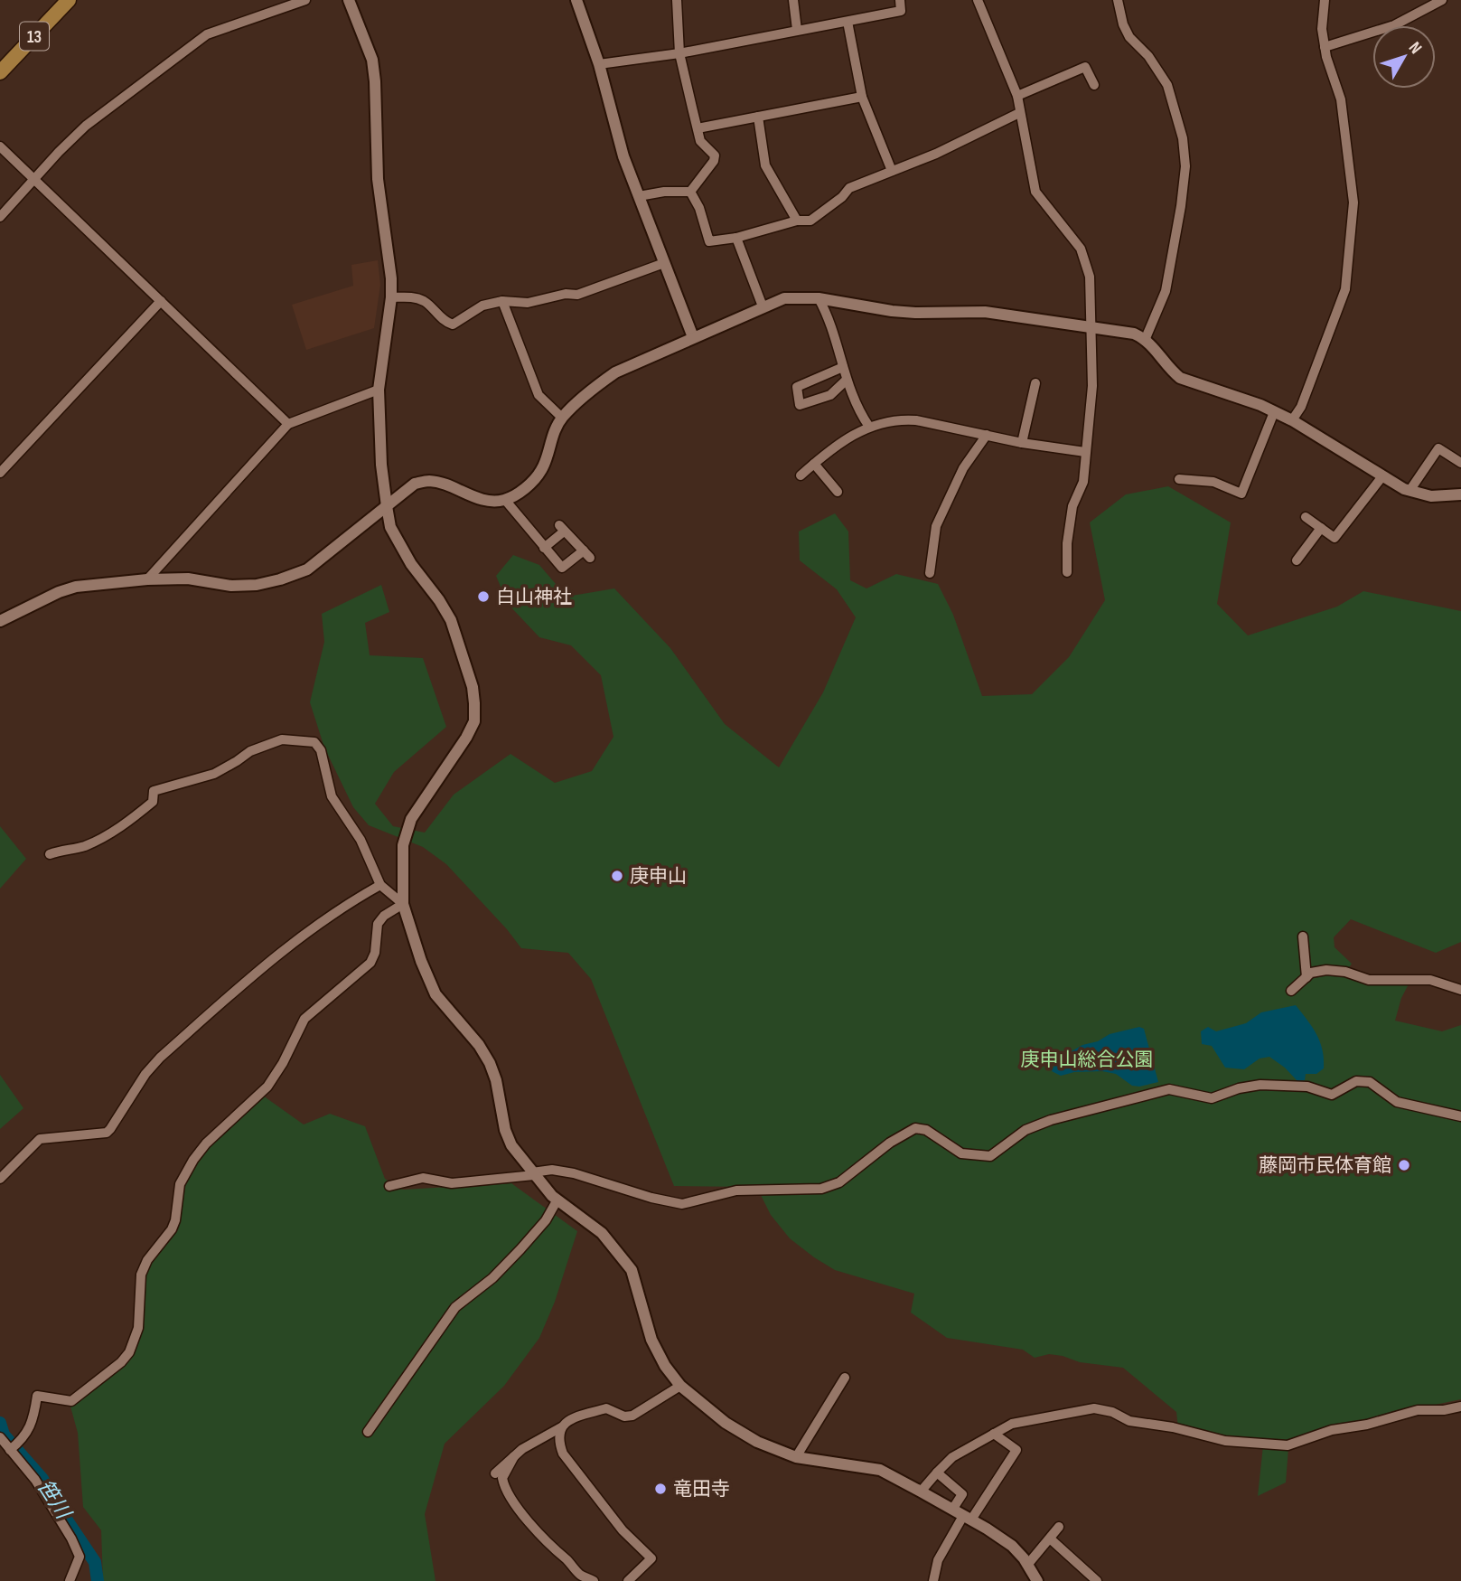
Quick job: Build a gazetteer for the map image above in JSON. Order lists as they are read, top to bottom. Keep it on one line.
{"streets":{"main road":["13"]},"water":["笹川"],"parks":["庚申山総合公園"],"places":["白山神社","庚申山","藤岡市民体育館","竜田寺"],"north":"top right"}
